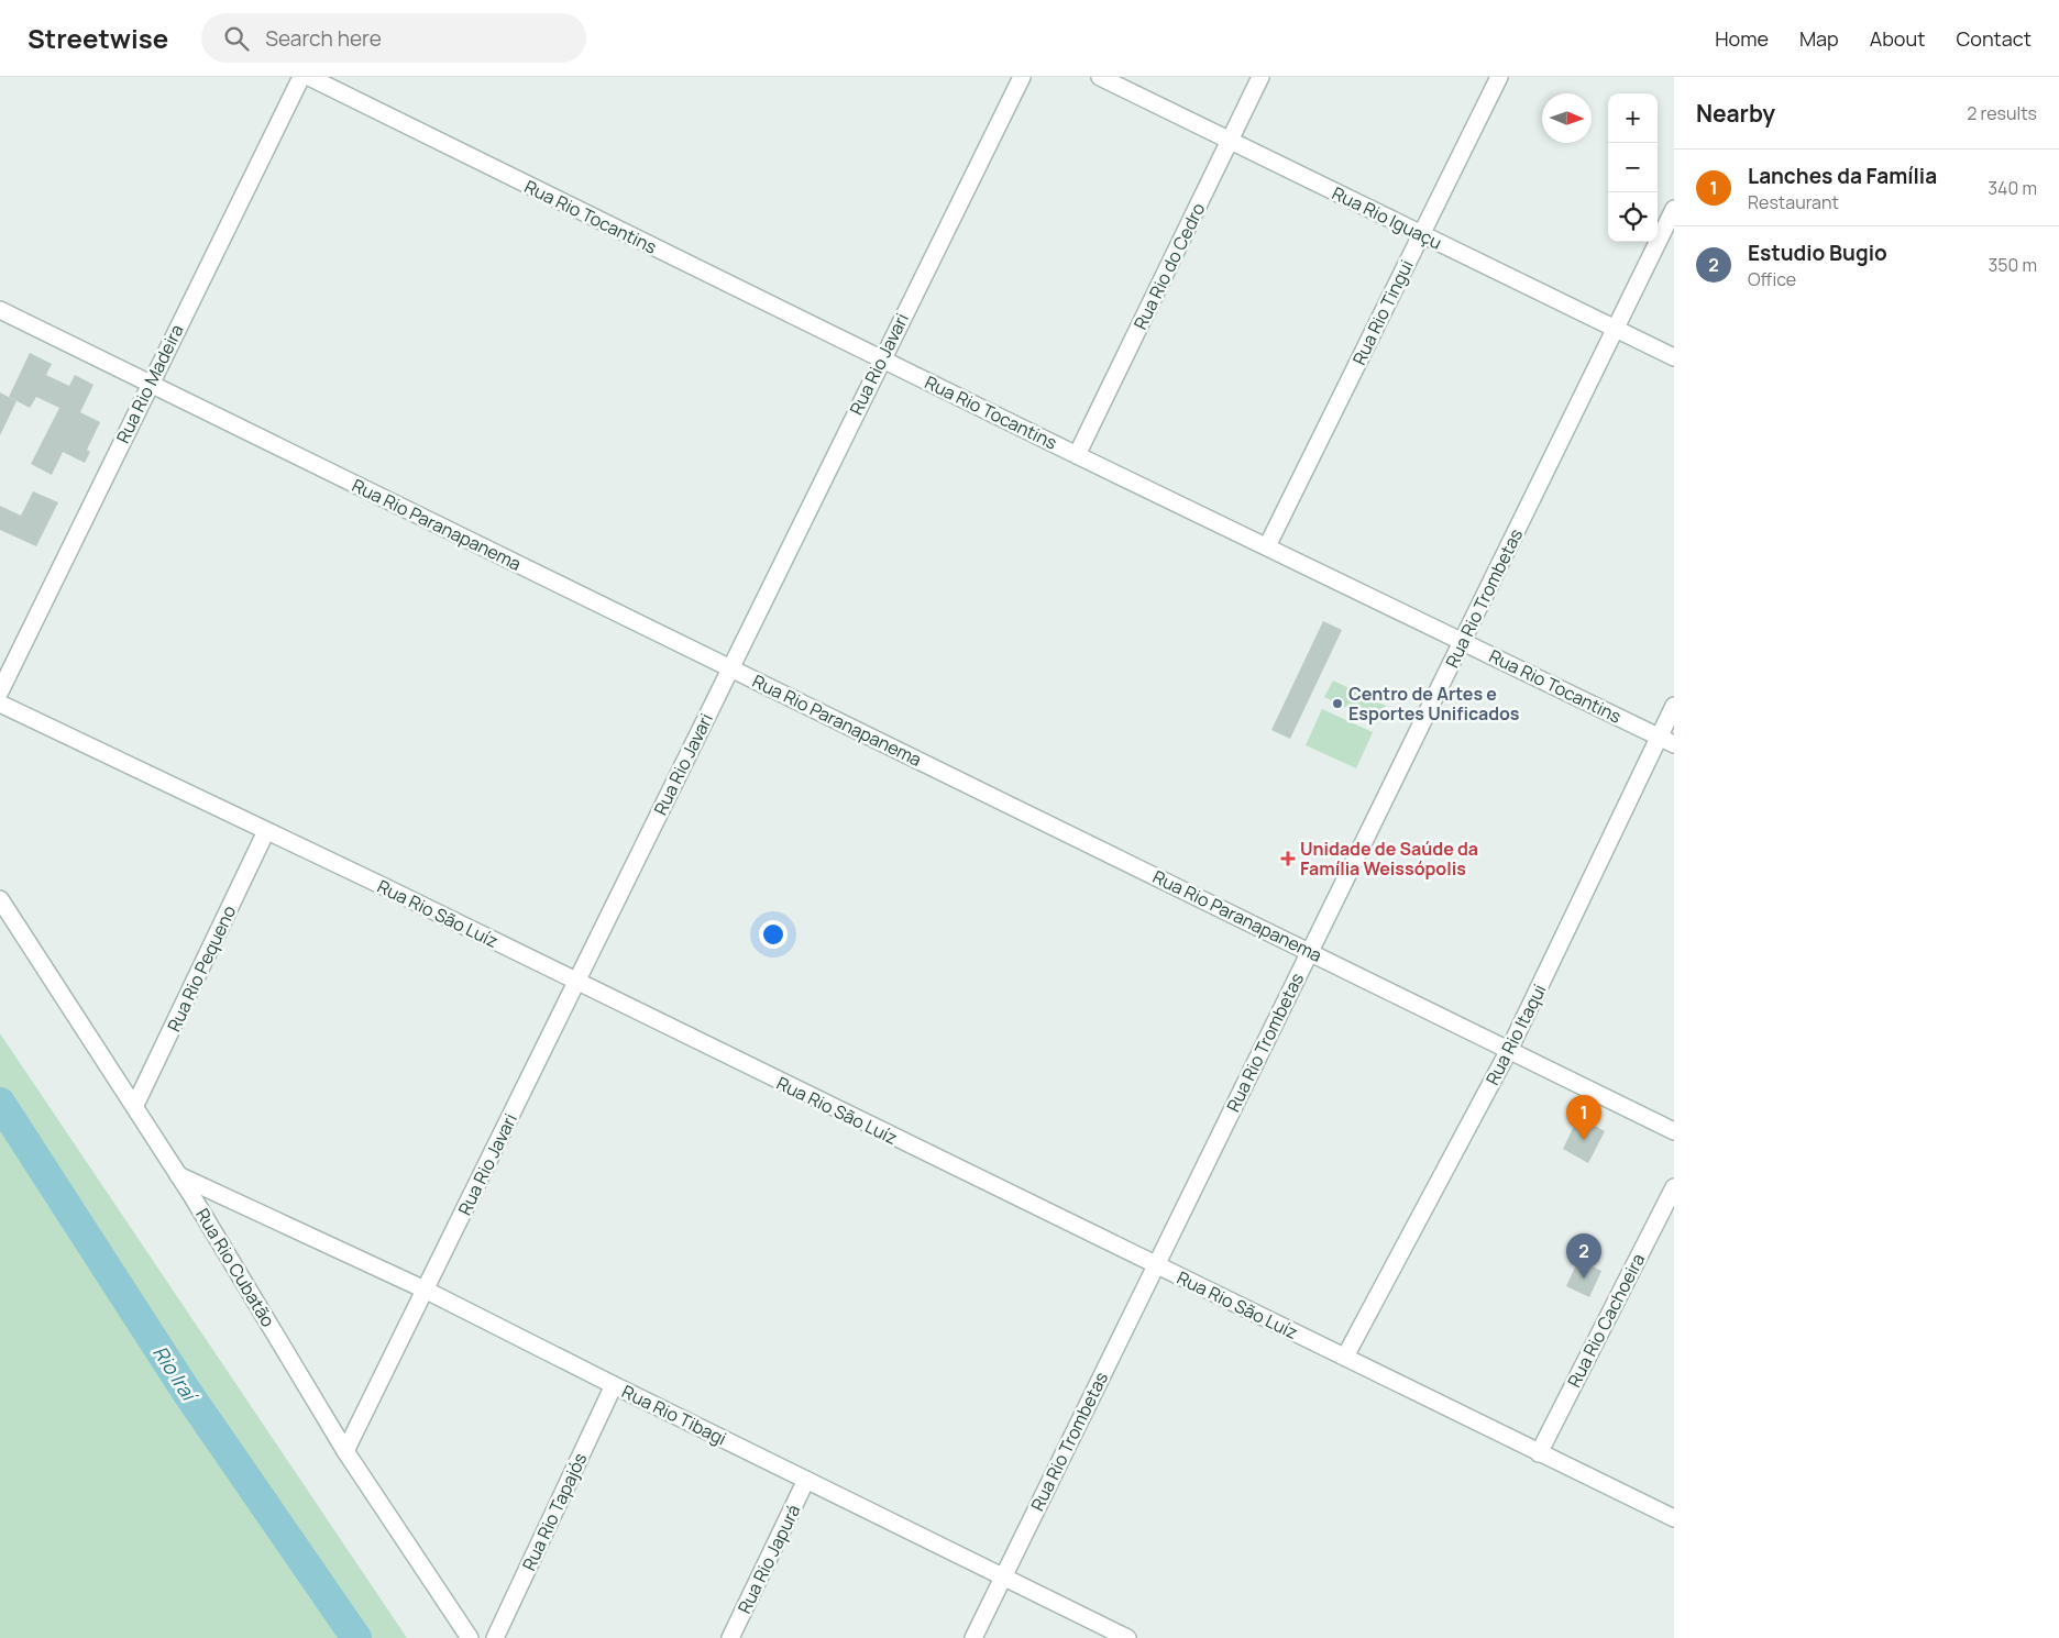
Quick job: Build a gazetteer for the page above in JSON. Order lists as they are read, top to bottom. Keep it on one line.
{"streets":{"street":["Rua Rio Tocantins","Rua Rio Iguaçu","Rua Rio do Cedro","Rua Rio Tingui","Rua Rio Javari","Rua Rio Madeira","Rua Rio Paranapanema","Rua Rio Trombetas","Rua Rio São Luíz","Rua Rio Pequeno","Rua Rio Itaqui","Rua Rio Cubatão","Rua Rio Cachoeira","Rua Rio Tibagi","Rua Rio Tapajós","Rua Rio Japurá"]},"crossings":[["Rua Rio Tocantins","Rua Rio do Cedro"],["Rua Rio Tocantins","Rua Rio Tingui"],["Rua Rio Tocantins","Rua Rio Javari"],["Rua Rio Tocantins","Rua Rio Trombetas"],["Rua Rio Tocantins","Rua Rio Itaqui"],["Rua Rio Iguaçu","Rua Rio do Cedro"],["Rua Rio Iguaçu","Rua Rio Tingui"],["Rua Rio Iguaçu","Rua Rio Trombetas"],["Rua Rio Javari","Rua Rio Paranapanema"],["Rua Rio Javari","Rua Rio São Luíz"],["Rua Rio Javari","Rua Rio Cubatão"],["Rua Rio Javari","Rua Rio Tibagi"],["Rua Rio Madeira","Rua Rio Paranapanema"],["Rua Rio Paranapanema","Rua Rio Trombetas"],["Rua Rio Paranapanema","Rua Rio Itaqui"],["Rua Rio Trombetas","Rua Rio São Luíz"],["Rua Rio Trombetas","Rua Rio Tibagi"],["Rua Rio São Luíz","Rua Rio Pequeno"],["Rua Rio São Luíz","Rua Rio Itaqui"],["Rua Rio São Luíz","Rua Rio Cachoeira"],["Rua Rio Pequeno","Rua Rio Cubatão"],["Rua Rio Cubatão","Rua Rio Tibagi"],["Rua Rio Tibagi","Rua Rio Tapajós"],["Rua Rio Tibagi","Rua Rio Japurá"]],"water":["Rio Iraí"],"places":{"other":["Centro de Artes e Esportes Unificados"],"health":["Unidade de Saúde da Família Weissópolis"]},"north":"right","page":{"header":"Streetwise","search":"Search here","nav":["Home","Map","About","Contact"],"heading":["Nearby","2 results"],"map_buttons":["+","−"],"list":[{"mark":"1","name":"Lanches da Família","note":"Restaurant","value":"340 m"},{"mark":"2","name":"Estudio Bugio","note":"Office","value":"350 m"}],"pins":["1","2"]}}
